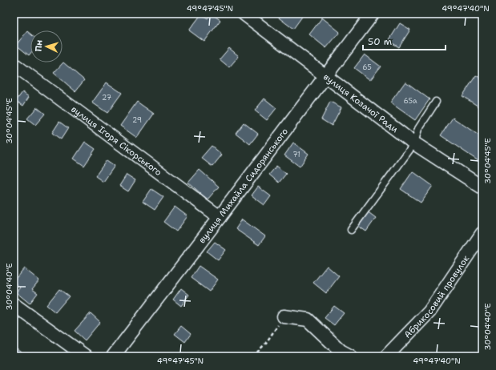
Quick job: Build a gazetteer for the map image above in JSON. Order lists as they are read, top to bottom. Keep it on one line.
{"streets":{"street":["вулиця Козачої Ради","вулиця Ігоря Сікорського","вулиця Михайла Сидорянського","Абрикосовий провулок"]},"crossings":[["вулиця Козачої Ради","вулиця Михайла Сидорянського"],["вулиця Ігоря Сікорського","вулиця Михайла Сидорянського"]],"house_numbers":["65","27","65а","29","71"],"scale_bar":"50 m","north":"left","coordinates":["49°47'45\"N","49°47'40\"N","30°04'45\"E","30°04'40\"E"]}
